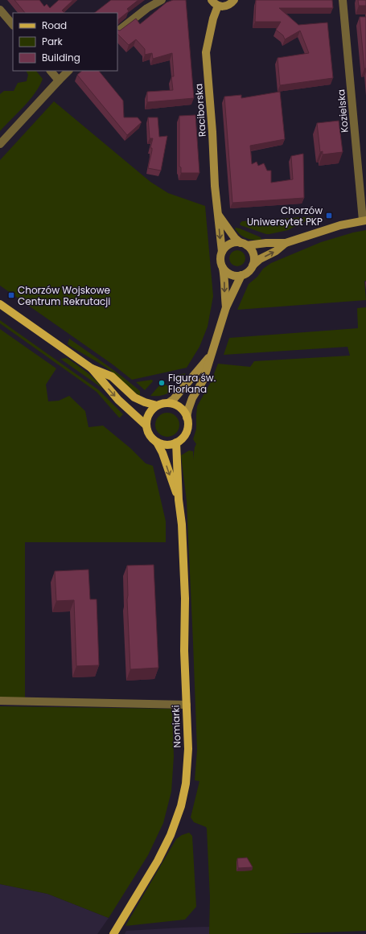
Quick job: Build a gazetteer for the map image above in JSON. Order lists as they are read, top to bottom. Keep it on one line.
{"streets":{"main road":["Nomiarki"],"street":["Raciborska","Kozielska"]},"places":{"transit":["Chorzów Uniwersytet PKP","Chorzów Wojskowe Centrum Rekrutacji"],"other":["Figura św. Floriana"]},"legend":["Road","Park","Building"]}
